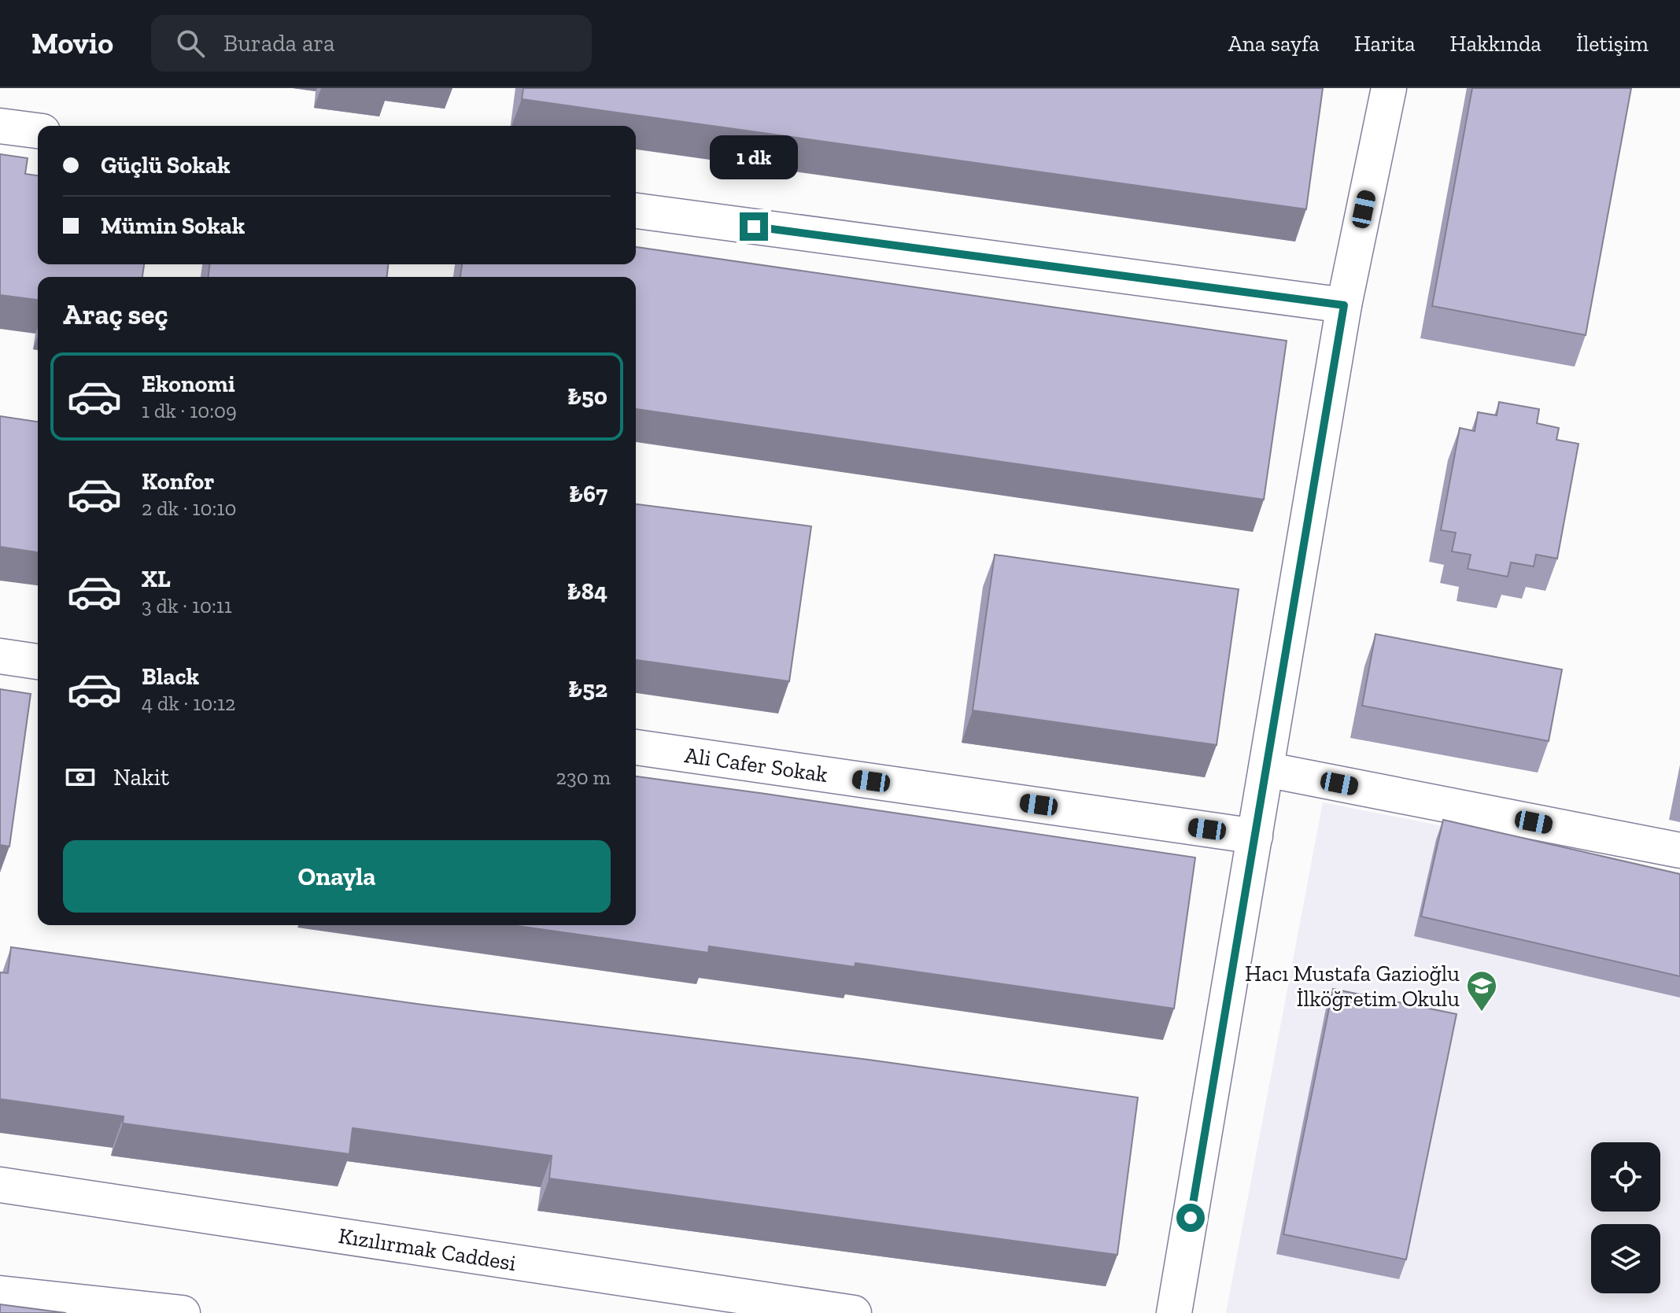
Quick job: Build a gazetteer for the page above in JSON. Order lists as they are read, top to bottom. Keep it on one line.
{"streets":{"street":["Ali Cafer Sokak","Kızılırmak Caddesi"]},"places":{"school or university":["Hacı Mustafa Gazioğlu İlköğretim Okulu"]},"page":{"header":"Movio","search":"Burada ara","nav":["Ana sayfa","Harita","Hakkında","İletişim"],"banner":["Güçlü Sokak","Mümin Sokak"],"bubble":"1 dk","heading":"Araç seç","list":[{"name":"Ekonomi","note":"1 dk · 10:09","value":"₺50"},{"name":"Konfor","note":"2 dk · 10:10","value":"₺67"},{"name":"XL","note":"3 dk · 10:11","value":"₺84"},{"name":"Black","note":"4 dk · 10:12","value":"₺52"}],"pay":["Nakit","230 m"],"buttons":"Onayla"}}
